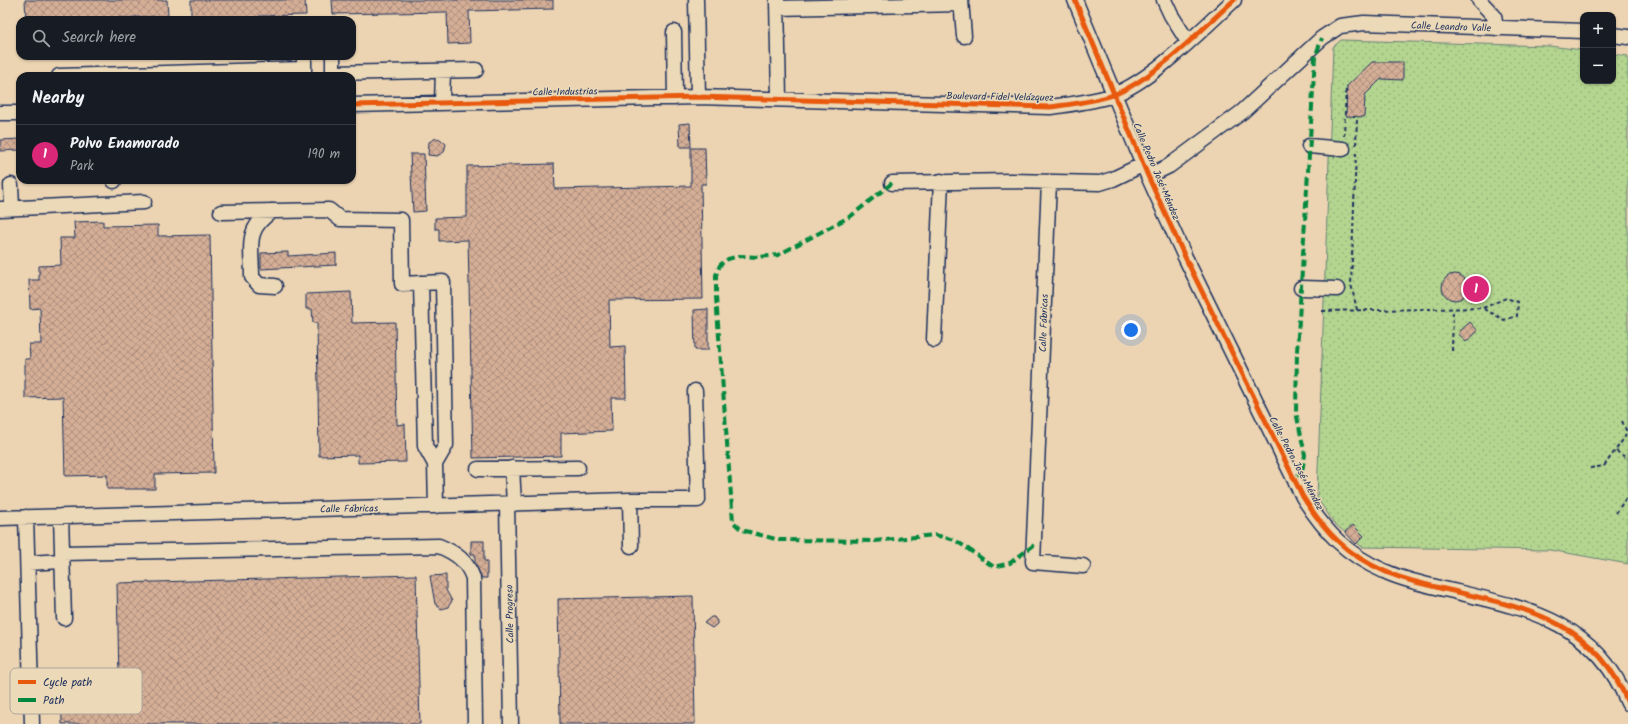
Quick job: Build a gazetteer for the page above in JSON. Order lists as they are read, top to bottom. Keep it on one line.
{"streets":{"street":["Calle Leandro Valle","Calle Industrias","Boulevard Fidel Velázquez","Calle Pedro José Méndez","Calle Fábricas","Calle Progreso"]},"crossings":[["Calle Leandro Valle","Calle Pedro José Méndez"],["Calle Industrias","Boulevard Fidel Velázquez"],["Boulevard Fidel Velázquez","Calle Pedro José Méndez"],["Calle Fábricas","Calle Progreso"]],"legend":["Cycle path","Path"],"page":{"map_buttons":["+","−"],"search":"Search here","heading":"Nearby","list":[{"mark":"1","name":"Polvo Enamorado","note":"Park","value":"190 m"}],"pins":"1"}}
